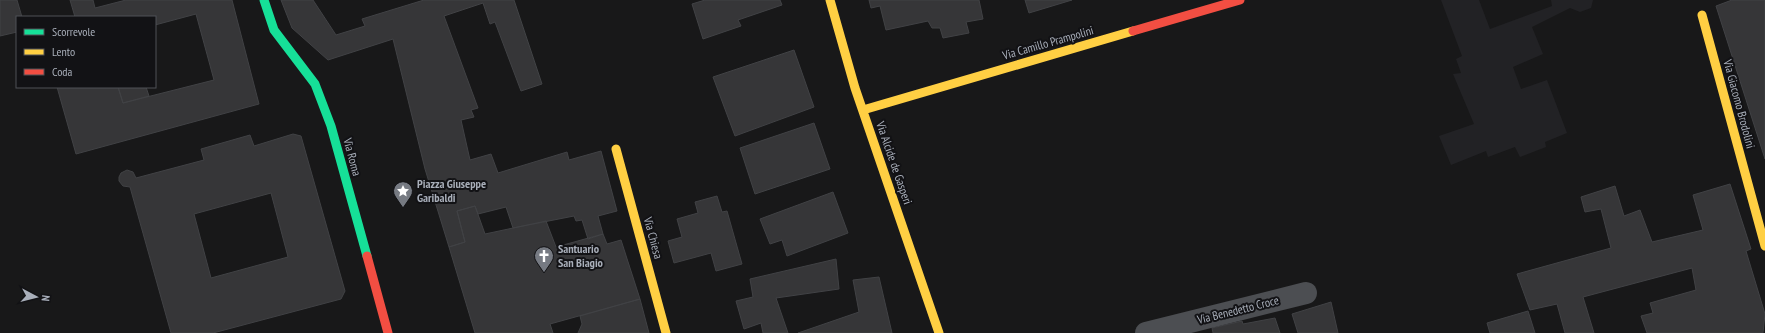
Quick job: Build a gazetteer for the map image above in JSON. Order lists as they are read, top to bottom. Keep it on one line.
{"streets":{"street":["Via Camillo Prampolini","Via Giacomo Brodolini","Via Roma","Via Alcide de Gasperi","Via Chiesa","Via Benedetto Croce"]},"crossings":[["Via Camillo Prampolini","Via Alcide de Gasperi"]],"places":{"place":["Piazza Giuseppe Garibaldi"],"church":["Santuario San Biagio"]},"legend":["Scorrevole","Lento","Coda"],"north":"right"}
